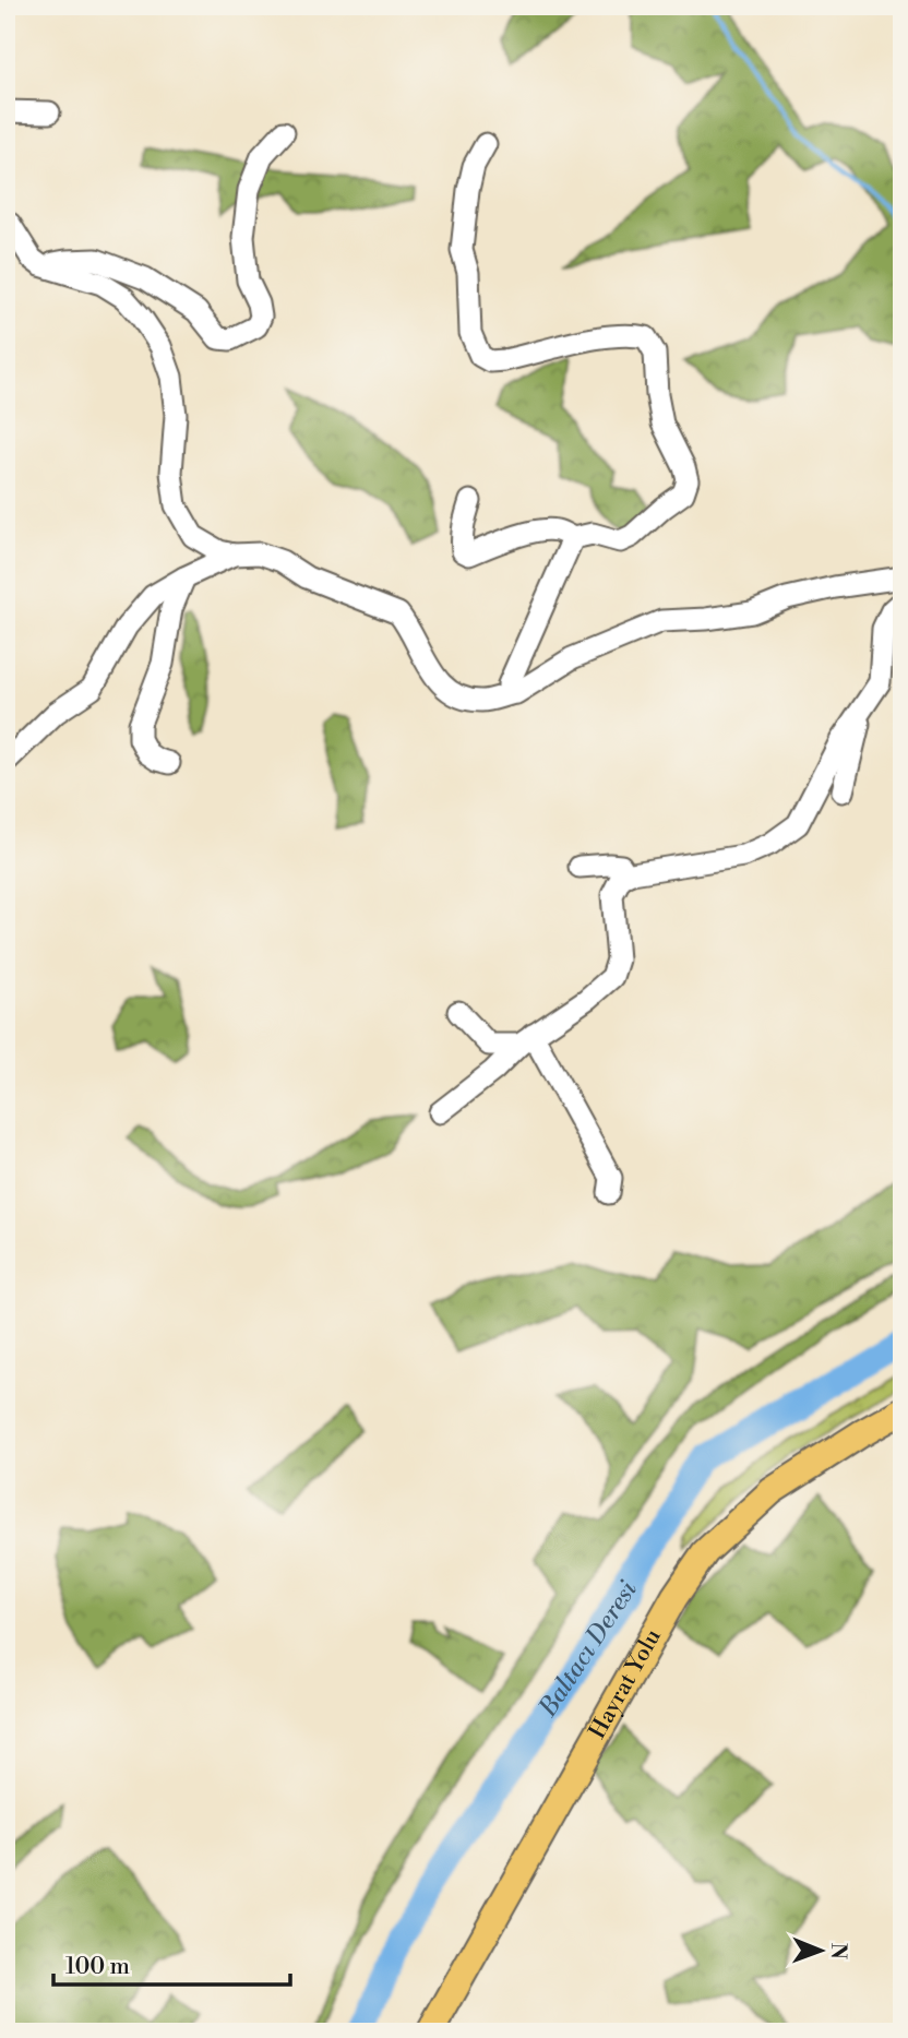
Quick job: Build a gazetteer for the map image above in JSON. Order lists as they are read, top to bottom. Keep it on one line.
{"streets":{"main road":["Hayrat Yolu"]},"water":["Baltacı Deresi"],"scale_bar":"100 m","north":"right"}
